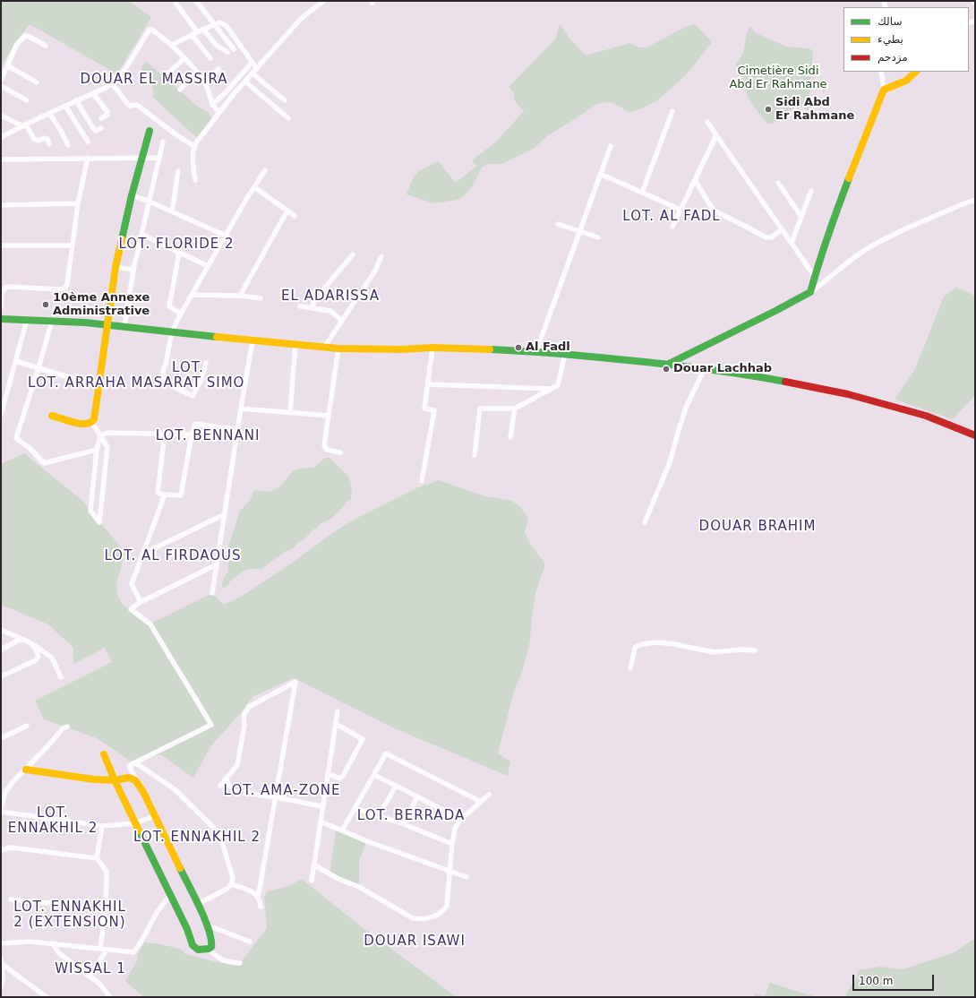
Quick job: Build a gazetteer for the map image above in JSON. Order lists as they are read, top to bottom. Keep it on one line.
{"districts":["DOUAR EL MASSIRA","LOT. AL FADL","LOT. FLORIDE 2","EL ADARISSA","LOT. MASARAT SIMO","LOT. ARRAHA","LOT. BENNANI","DOUAR BRAHIM","LOT. AL FIRDAOUS","LOT. AMA-ZONE","LOT. ENNAKHIL 2","LOT. BERRADA","LOT. ENNAKHIL 2","LOT. ENNAKHIL 2 (EXTENSION)","DOUAR ISAWI","WISSAL 1"],"parks":["Cimetière Sidi Abd Er Rahmane"],"places":["Sidi Abd Er Rahmane","10ème Annexe Administrative","Al Fadl","Douar Lachhab"],"legend":["سالك","بطيء","مزدحم"],"scale_bar":"100 m"}
